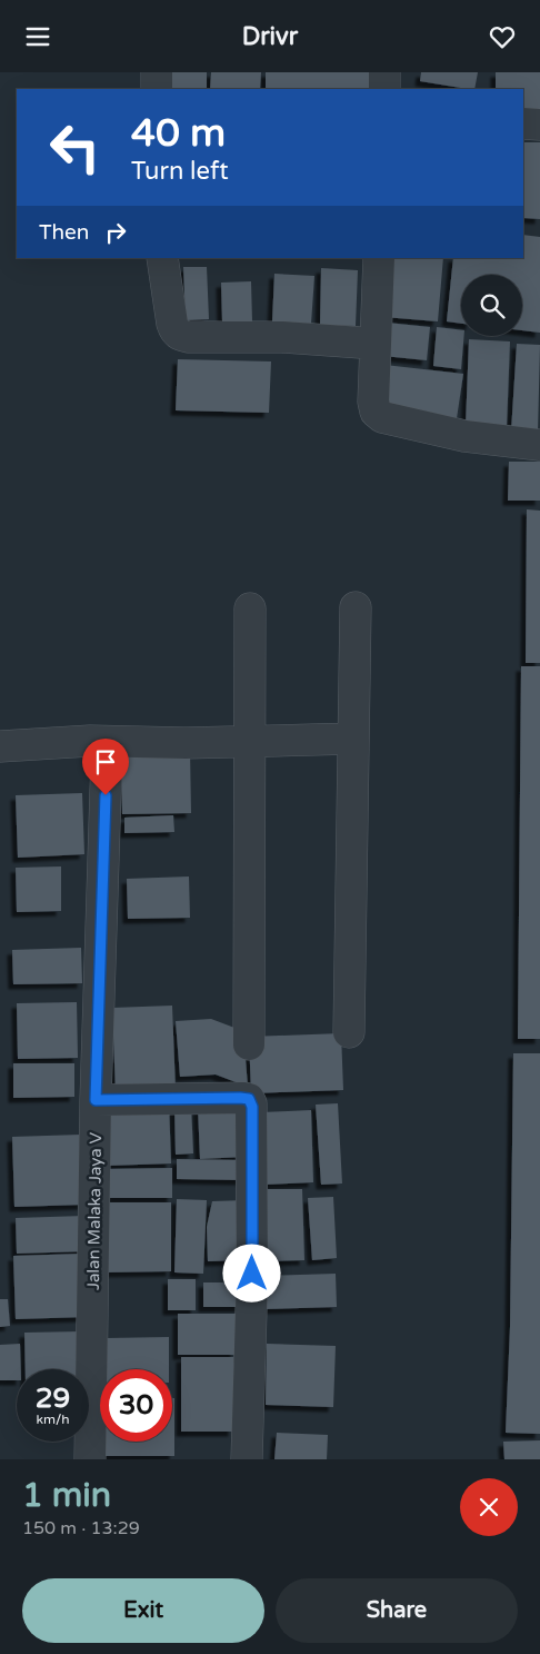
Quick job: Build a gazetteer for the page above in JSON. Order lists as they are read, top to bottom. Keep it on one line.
{"streets":{"street":["Jalan Malaka Jaya V"]},"page":{"header":"Drivr","turn":["40 m","Turn left"],"then":"Then","speed":"29 km/h","limit":"30","heading":["1 min","150 m · 13:29"],"buttons":["Exit","Share"]}}
